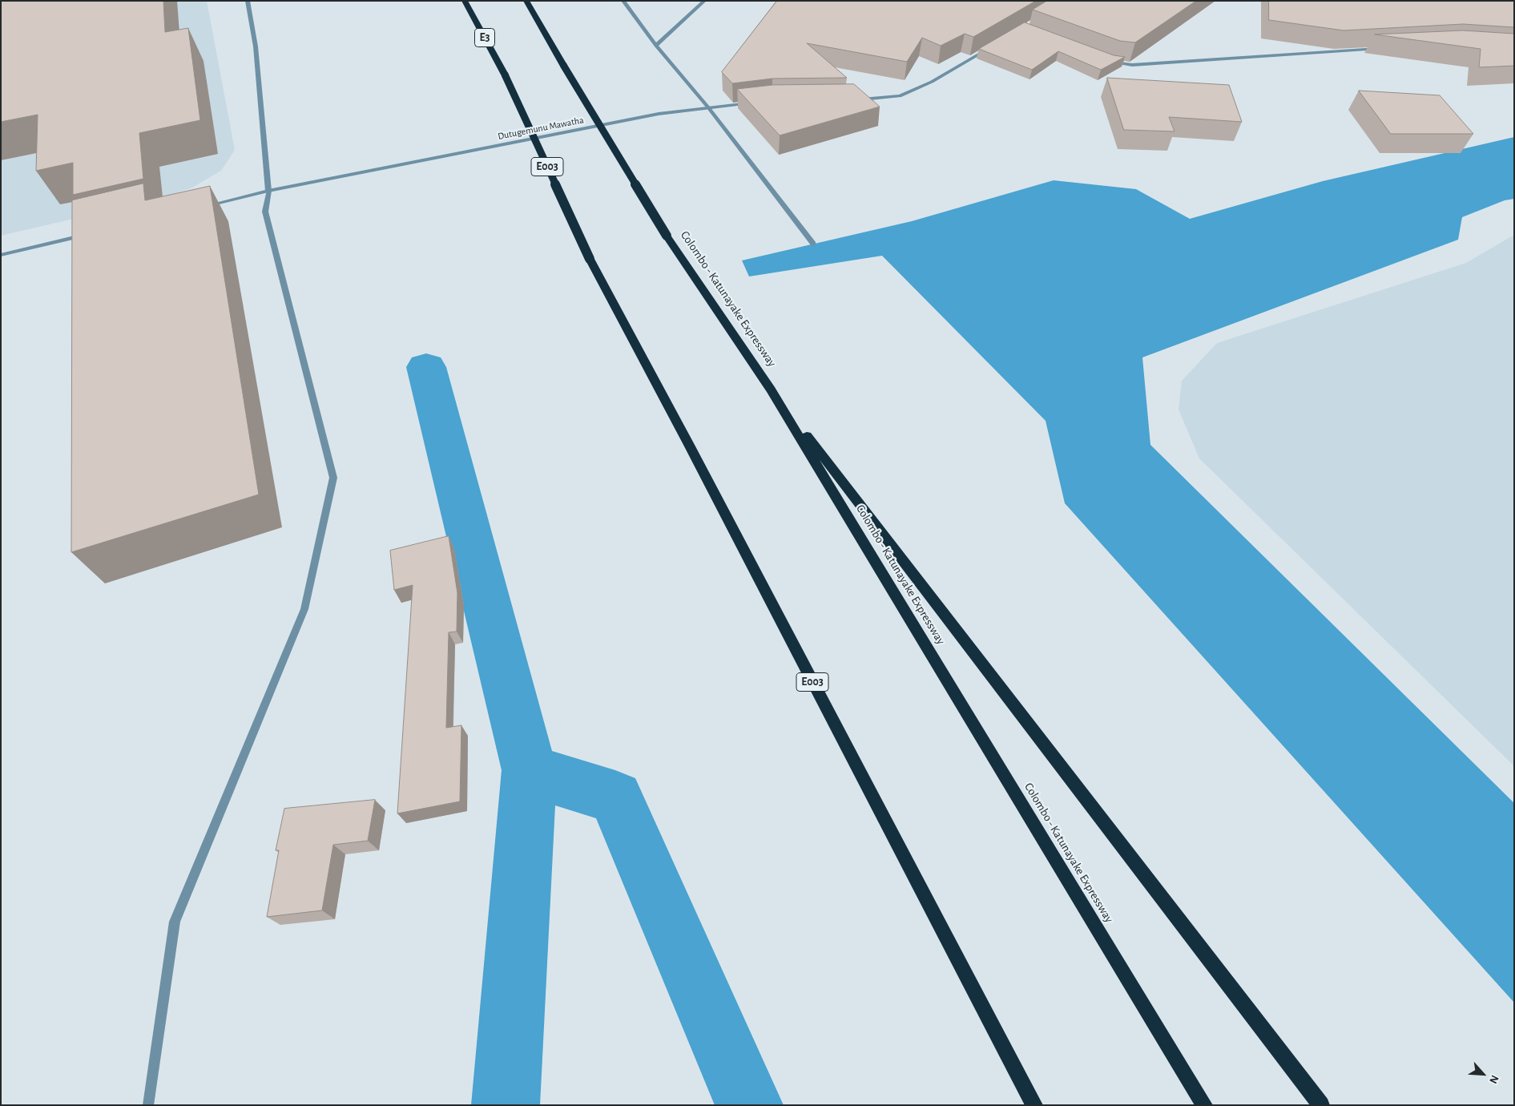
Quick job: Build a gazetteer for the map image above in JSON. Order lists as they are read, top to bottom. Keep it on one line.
{"streets":{"highway":["E3","E003","Colombo - Katunayake Expressway"],"street":["Dutugemunu Mawatha"]},"crossings":[["E3","E003"]],"north":"bottom right"}
